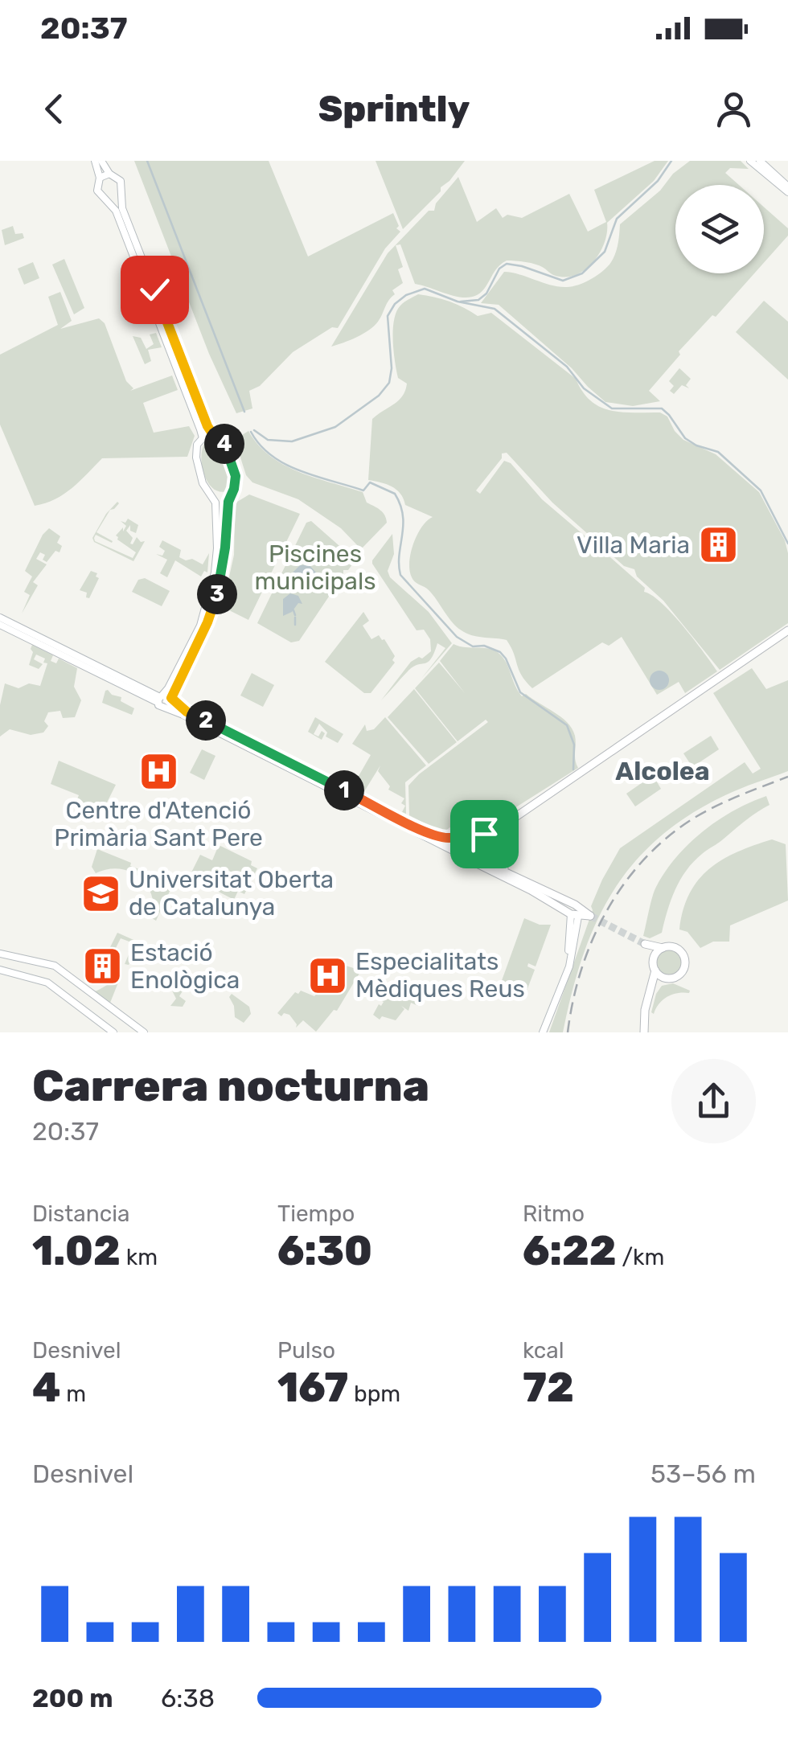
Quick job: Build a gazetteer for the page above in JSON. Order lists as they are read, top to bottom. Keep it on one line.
{"districts":["Alcolea"],"parks":["Piscines municipals"],"places":{"building":["Villa Maria","Estació Enològica"],"hospital":["Centre d'Atenció Primària Sant Pere","Especialitats Mèdiques Reus"],"school or university":["Universitat Oberta de Catalunya"]},"page":{"status":"20:37","header":"Sprintly","pins":["4","3","2","1"],"heading":["Carrera nocturna","20:37"],"stats":[["Distancia","1.02 km"],["Tiempo","6:30"],["Ritmo","6:22 /km"],["Desnivel","4 m"],["Pulso","167 bpm"],["kcal","72"]],"chart":["Desnivel","53–56 m"],"list":[{"name":"200 m","note":"6:38"}]}}
